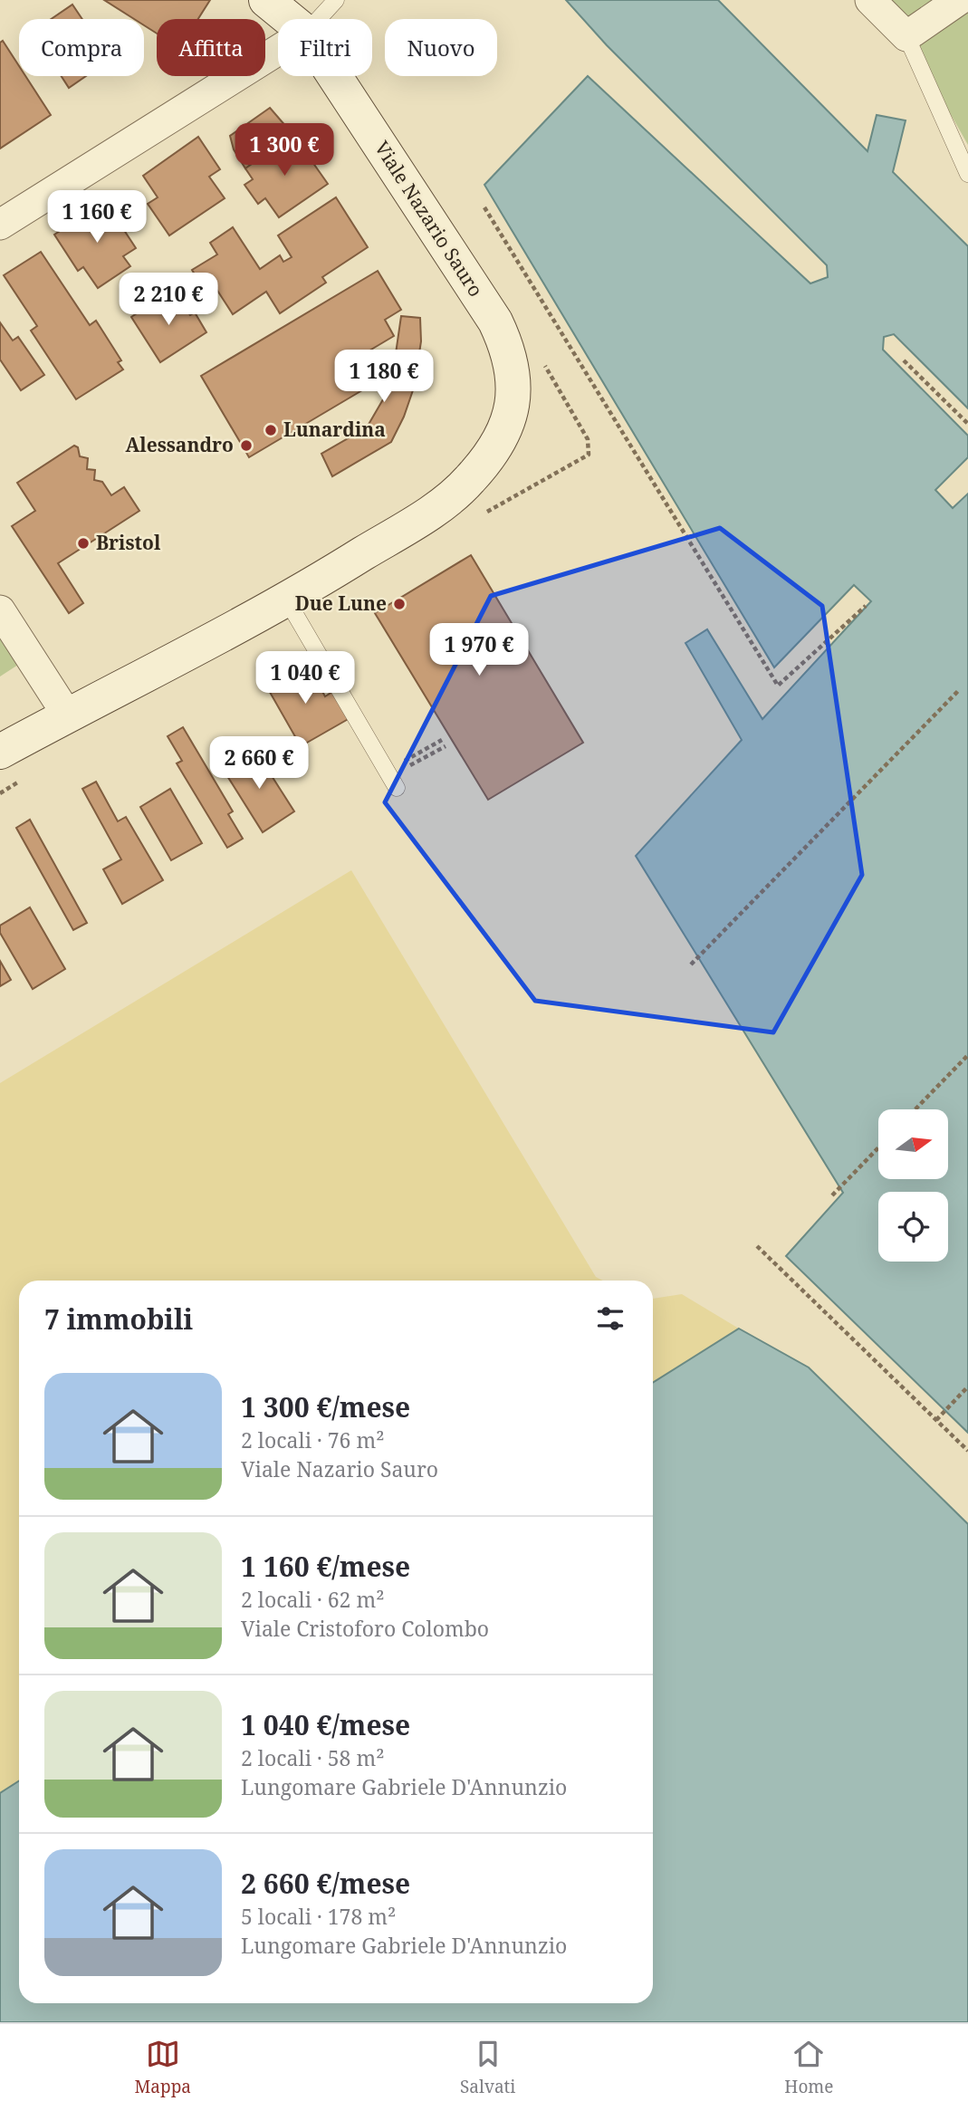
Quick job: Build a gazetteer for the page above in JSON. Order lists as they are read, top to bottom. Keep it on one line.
{"streets":{"street":["Viale Nazario Sauro"]},"places":["Lunardina","Alessandro","Bristol","Due Lune"],"north":"right","page":{"chip":["Compra","Affitta","Filtri","Nuovo"],"price":["1 300 €","1 160 €","2 210 €","1 180 €","1 970 €","1 040 €","2 660 €"],"heading":"7 immobili","list":[{"name":"1 300 €/mese","note":"2 locali · 76 m² · Viale Nazario Sauro"},{"name":"1 160 €/mese","note":"2 locali · 62 m² · Viale Cristoforo Colombo"},{"name":"1 040 €/mese","note":"2 locali · 58 m² · Lungomare Gabriele D'Annunzio"},{"name":"2 660 €/mese","note":"5 locali · 178 m² · Lungomare Gabriele D'Annunzio"}],"tabs":["Mappa","Salvati","Home"]}}
